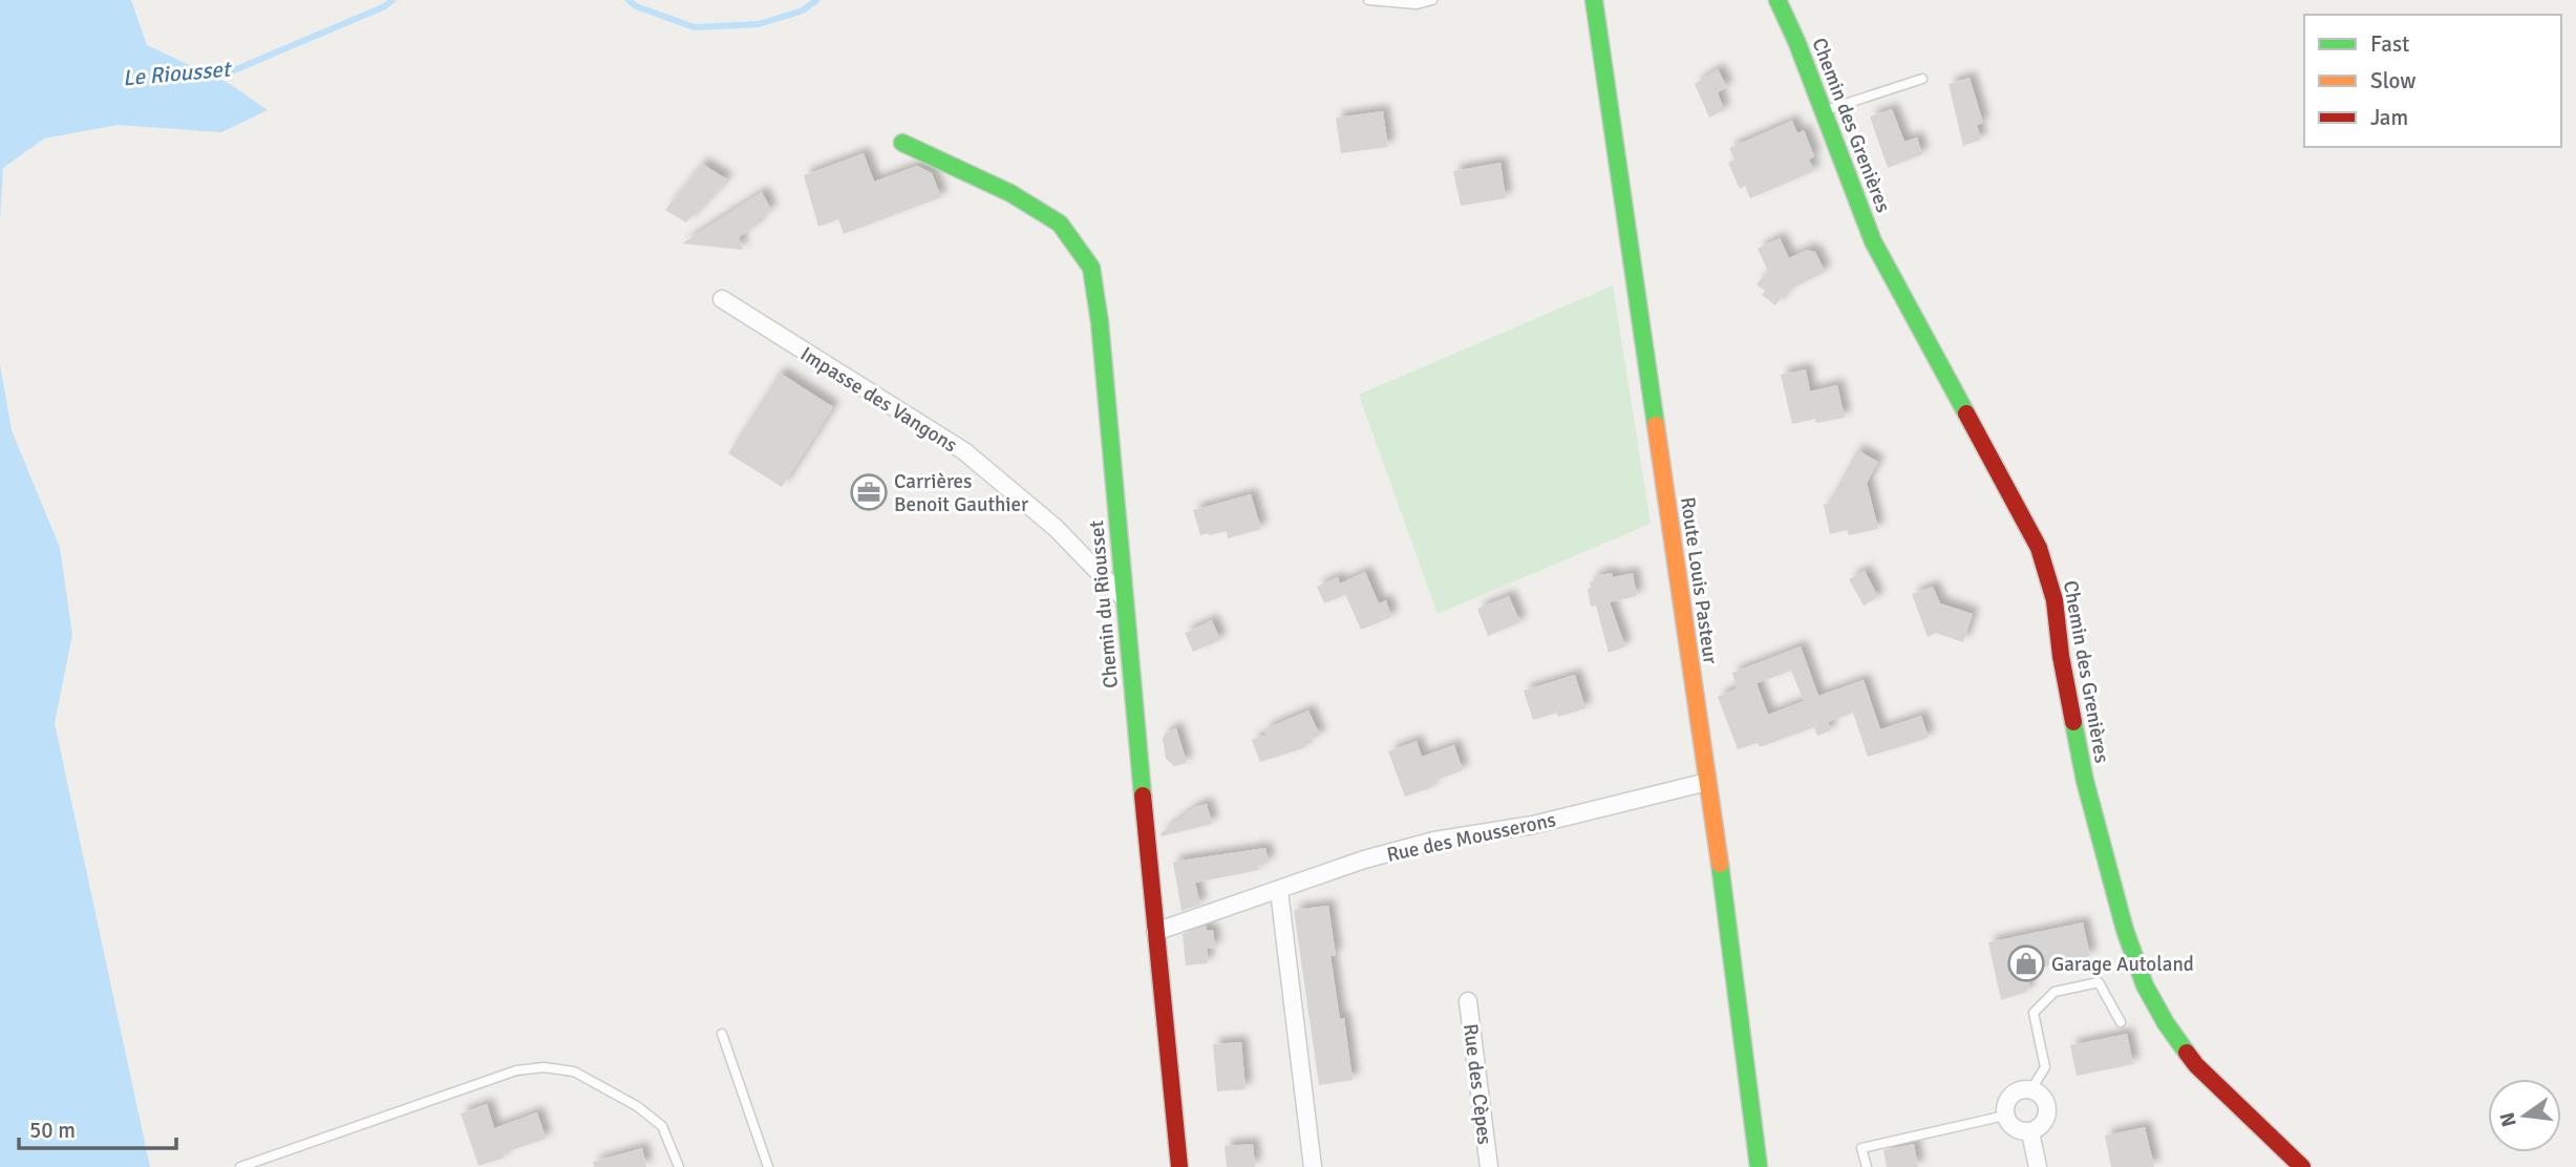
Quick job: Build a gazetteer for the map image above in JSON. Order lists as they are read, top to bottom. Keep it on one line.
{"streets":{"street":["Chemin des Grenières","Impasse des Vangons","Route Louis Pasteur","Chemin du Riousset","Rue des Mousserons","Rue des Cèpes"]},"crossings":[["Impasse des Vangons","Chemin du Riousset"],["Route Louis Pasteur","Rue des Mousserons"],["Chemin du Riousset","Rue des Mousserons"]],"water":["Le Riousset"],"places":{"office":["Carrières Benoit Gauthier"],"shop":["Garage Autoland"]},"legend":["Fast","Slow","Jam"],"scale_bar":"50 m","north":"left"}
